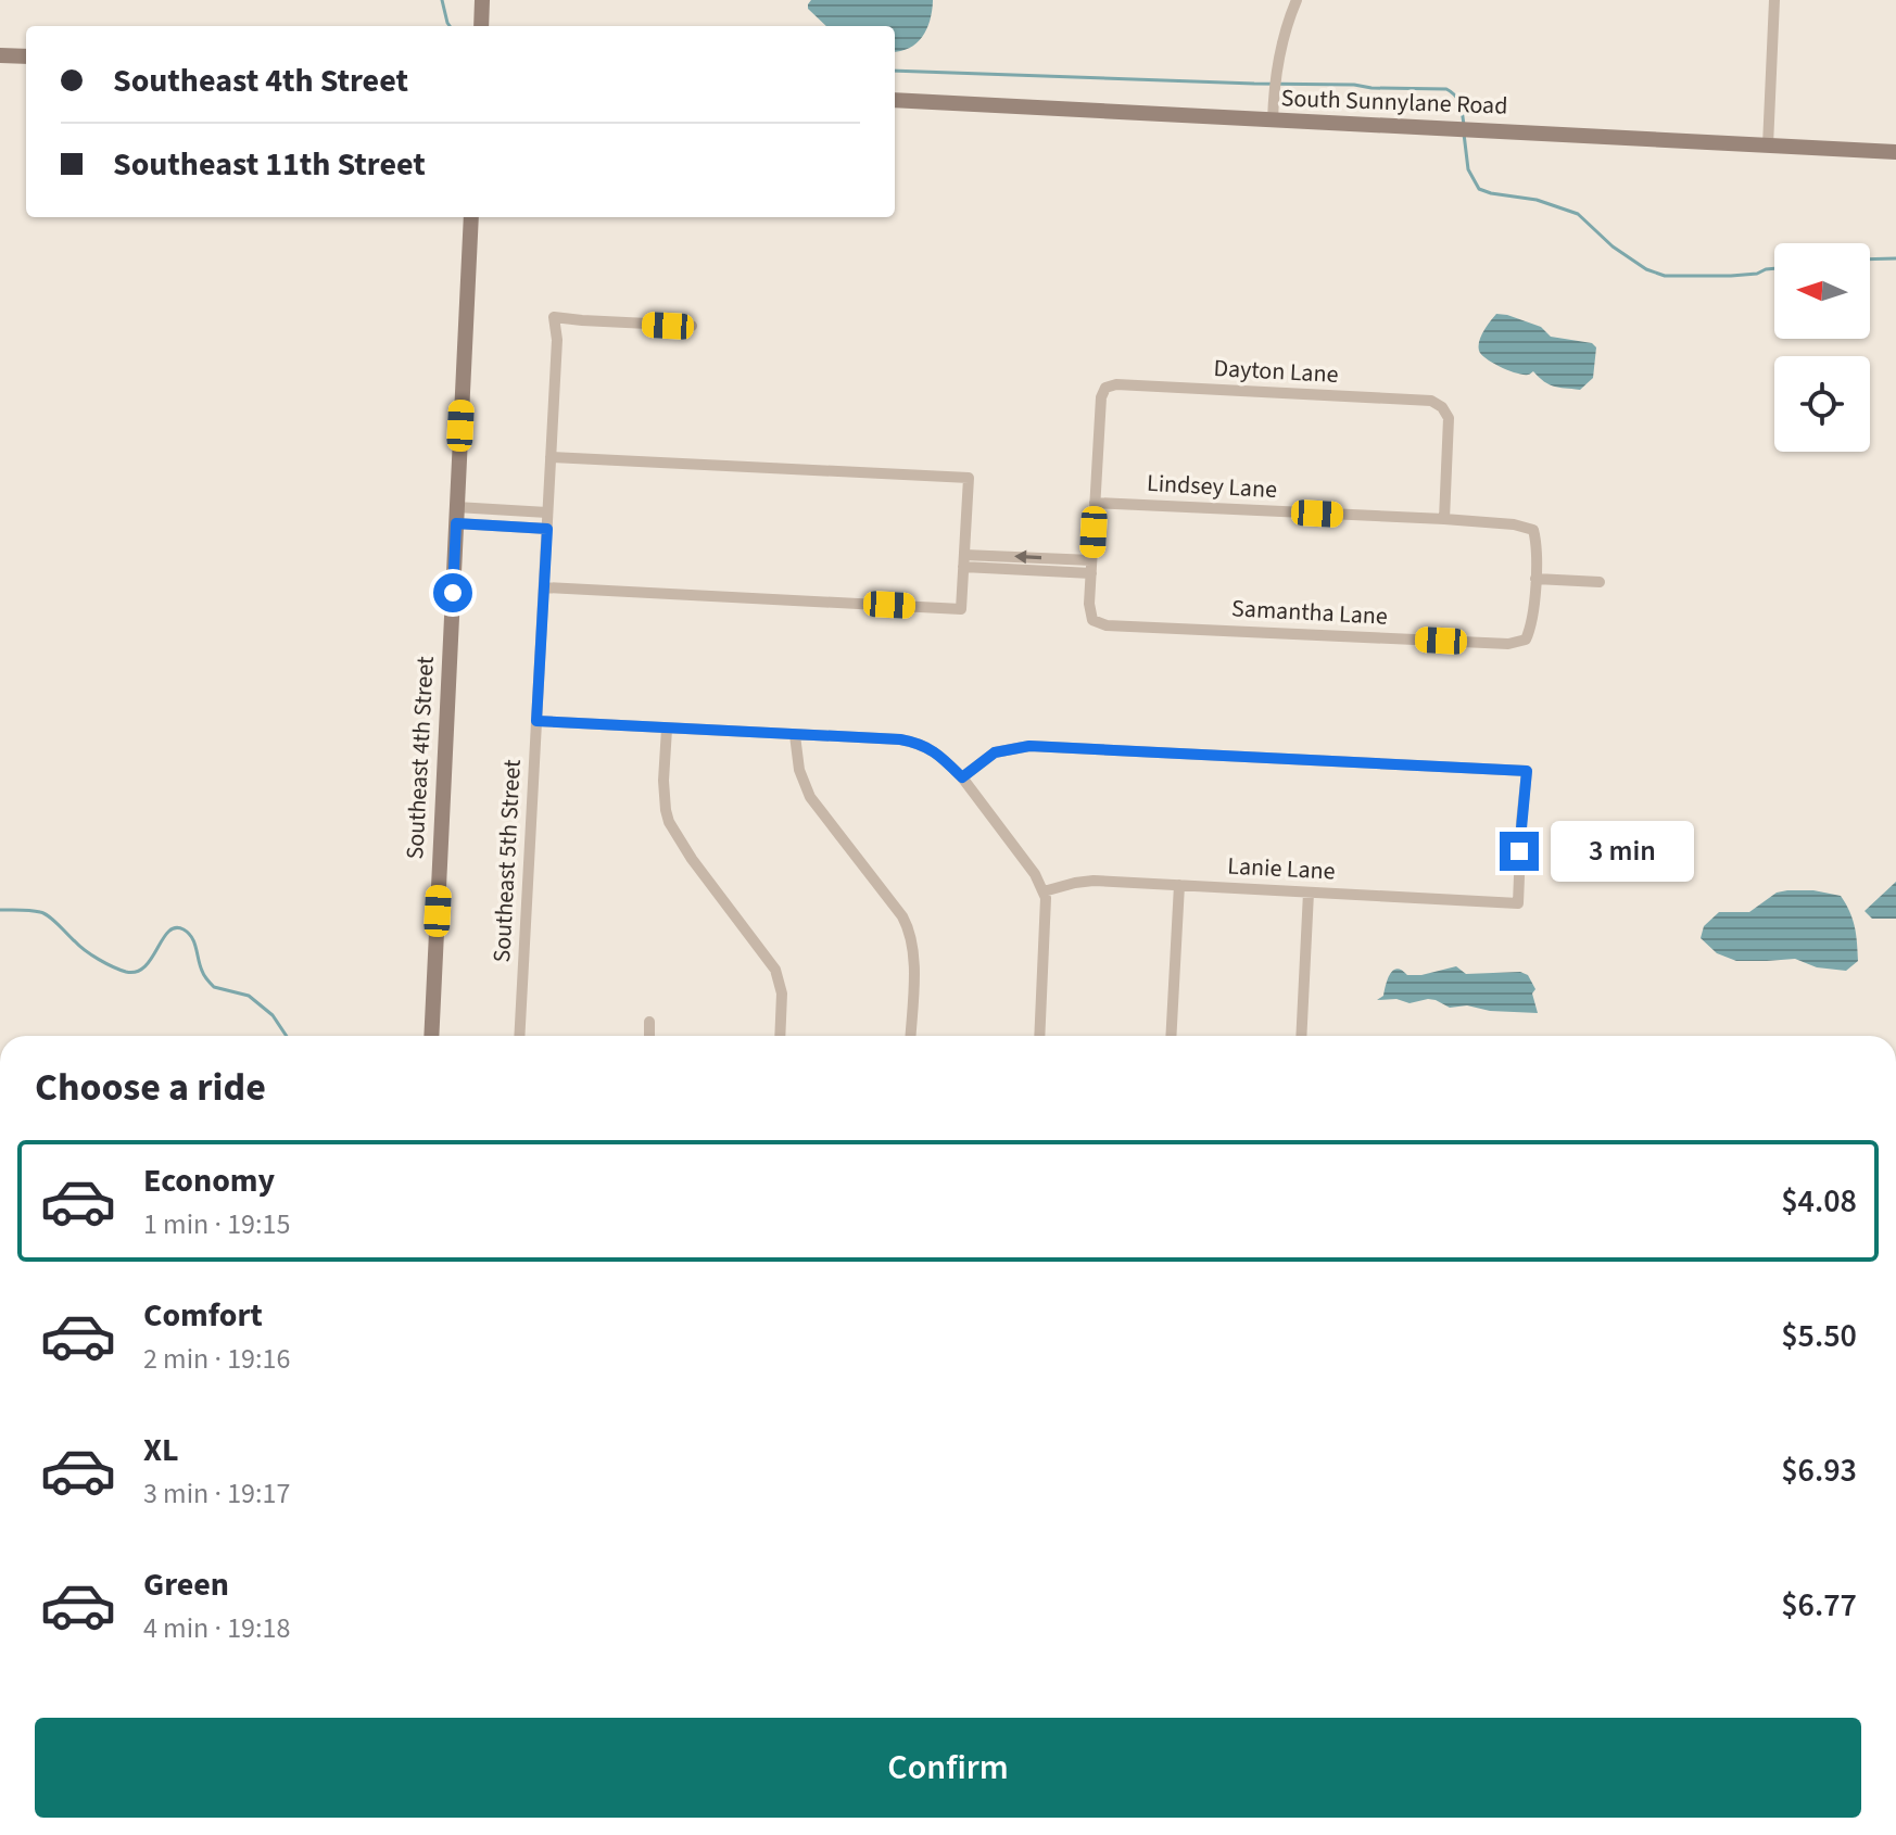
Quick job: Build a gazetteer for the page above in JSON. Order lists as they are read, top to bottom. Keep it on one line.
{"streets":{"street":["South Sunnylane Road","Dayton Lane","Lindsey Lane","Samantha Lane","Southeast 4th Street","Southeast 5th Street","Lanie Lane"]},"crossings":[["Dayton Lane","Lindsey Lane"],["Lindsey Lane","Samantha Lane"]],"north":"left","page":{"banner":["Southeast 4th Street","Southeast 11th Street"],"bubble":"3 min","heading":"Choose a ride","list":[{"name":"Economy","note":"1 min · 19:15","value":"$4.08"},{"name":"Comfort","note":"2 min · 19:16","value":"$5.50"},{"name":"XL","note":"3 min · 19:17","value":"$6.93"},{"name":"Green","note":"4 min · 19:18","value":"$6.77"}],"buttons":"Confirm"}}
